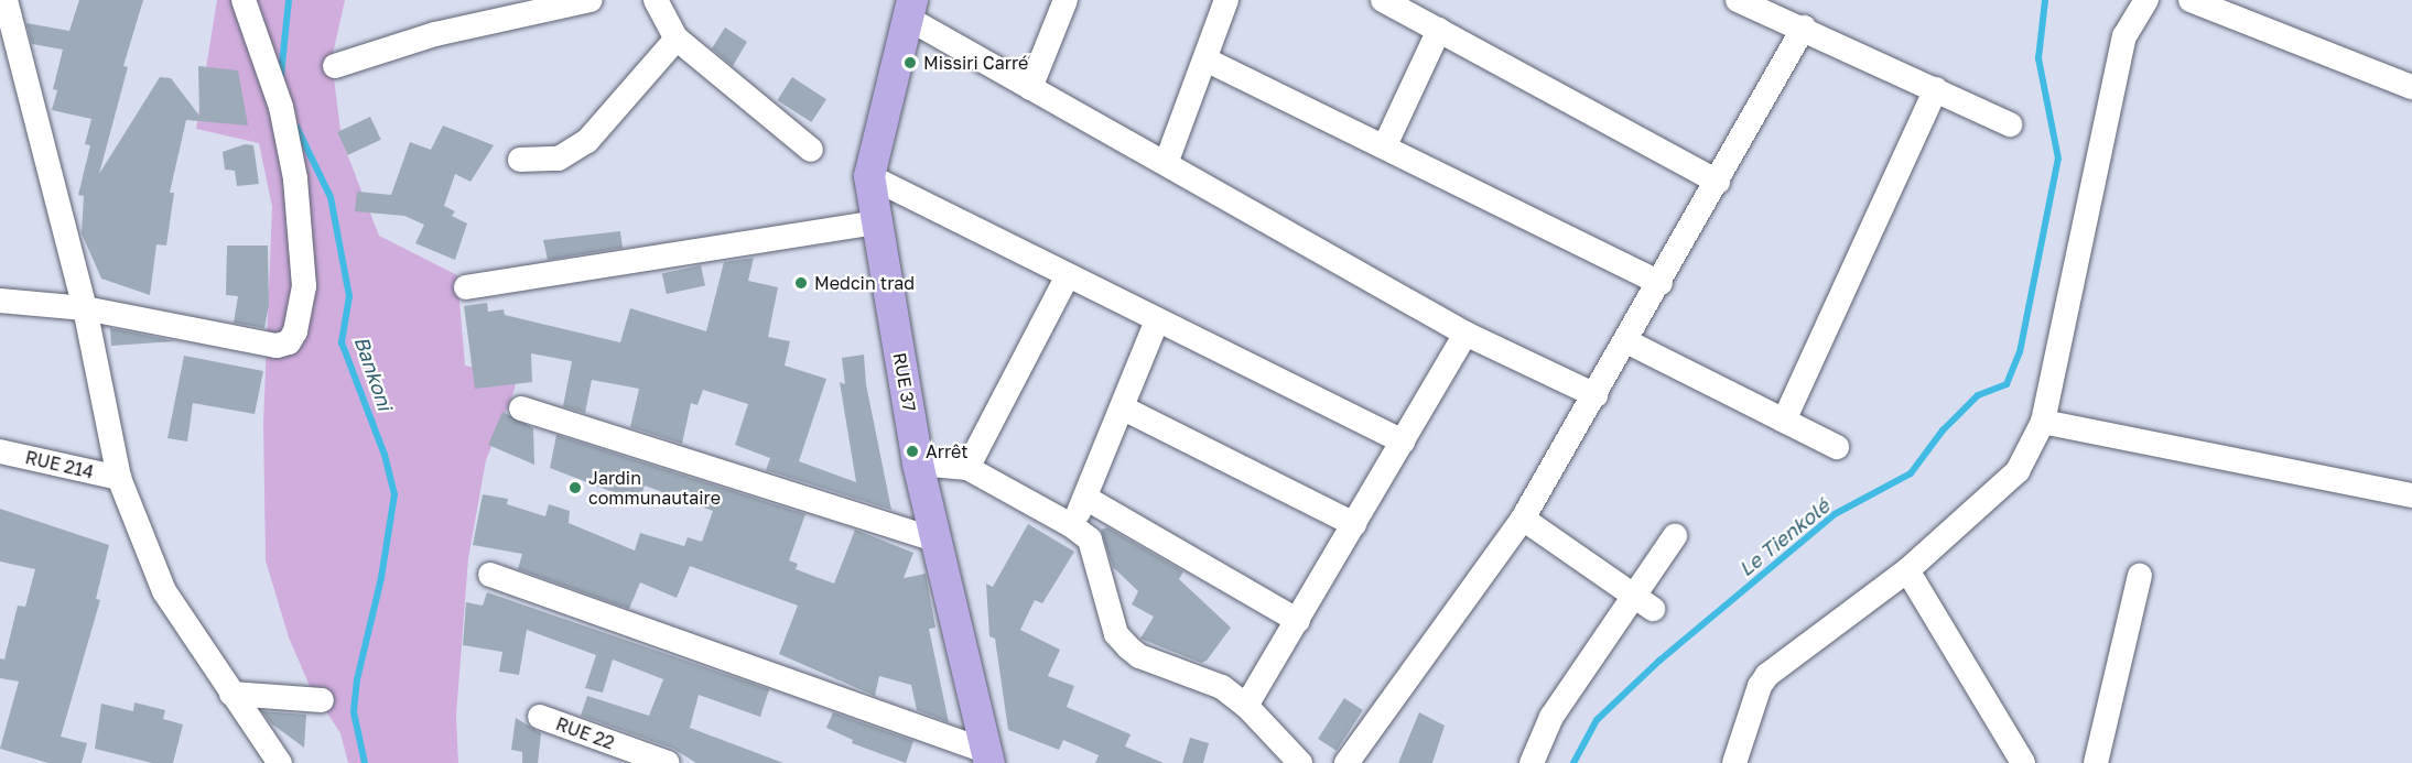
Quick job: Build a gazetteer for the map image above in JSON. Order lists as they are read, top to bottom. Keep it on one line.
{"streets":{"main road":["RUE 37"],"street":["RUE 214","RUE 22"]},"water":["Bankoni","Le Tienkolé"],"places":["Missiri Carré","Medcin trad","Arrêt","Jardin communautaire"]}
